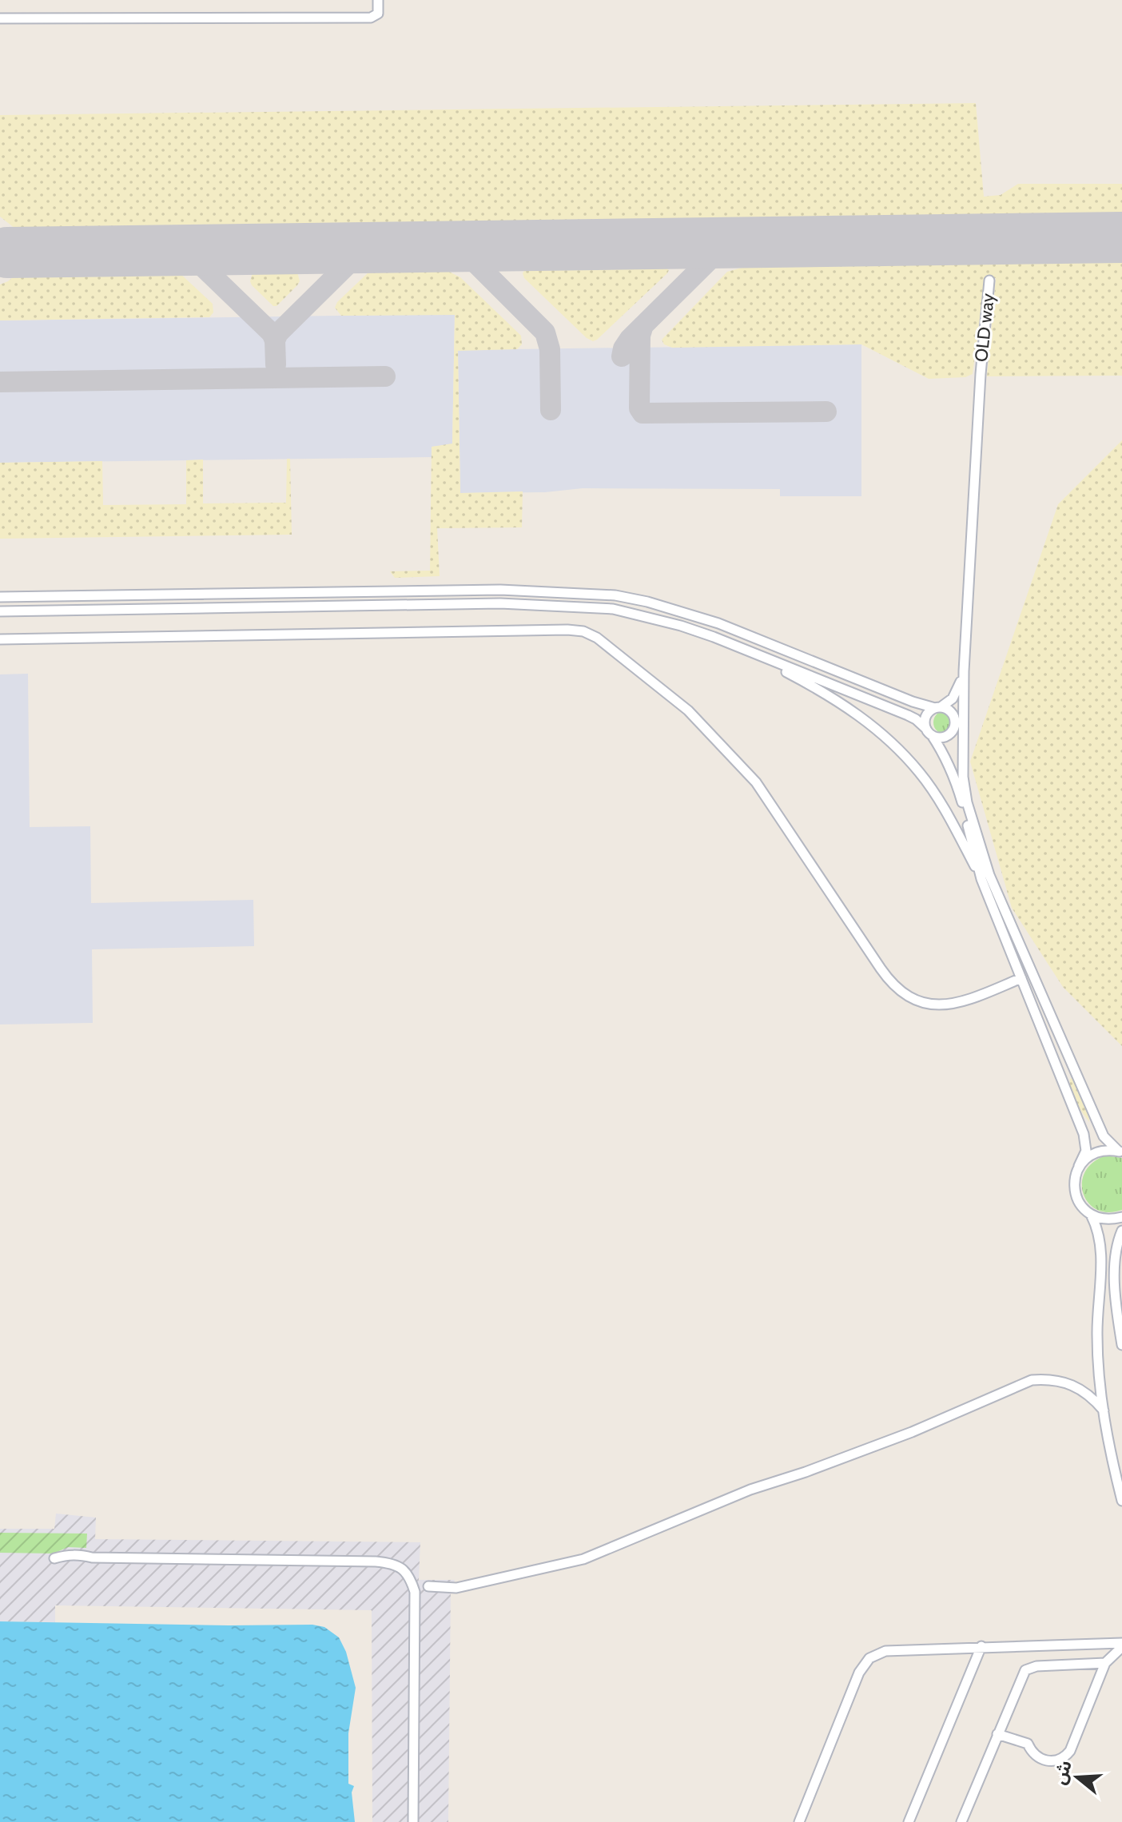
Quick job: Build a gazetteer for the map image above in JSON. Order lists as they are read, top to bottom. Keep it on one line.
{"streets":{"street":["OLD way"]},"north":"left"}
